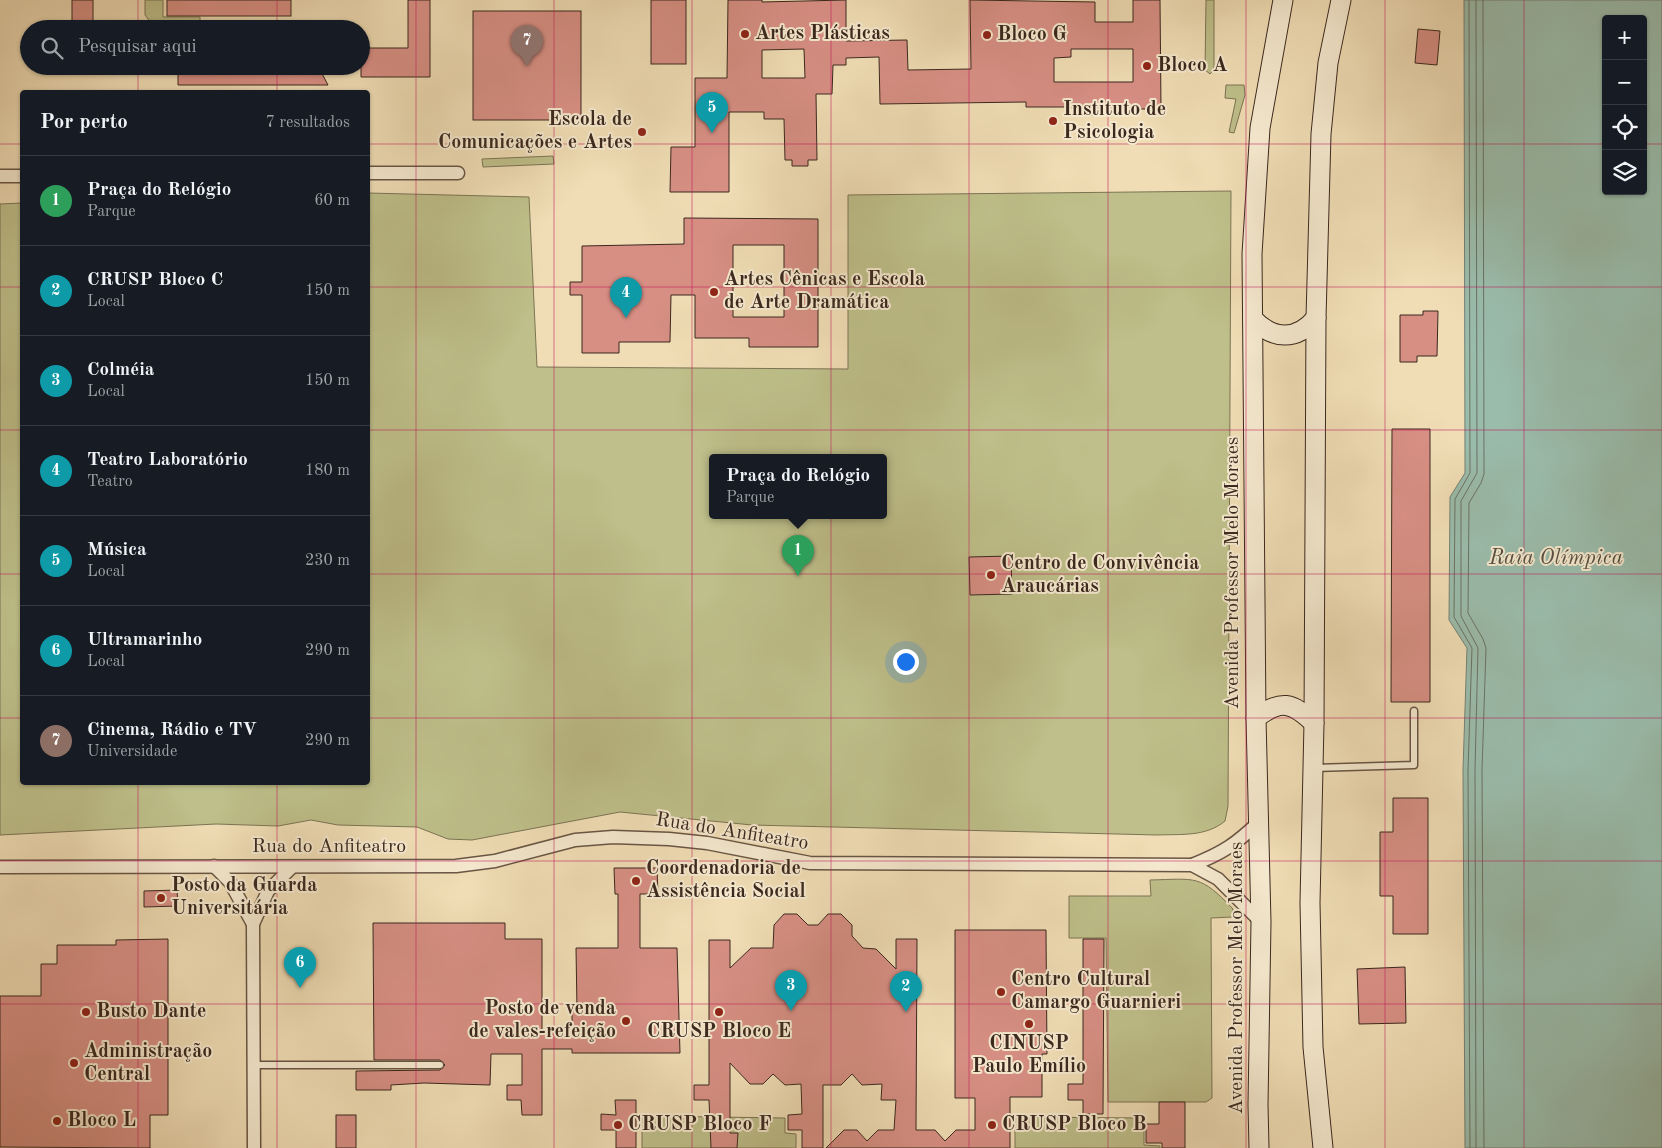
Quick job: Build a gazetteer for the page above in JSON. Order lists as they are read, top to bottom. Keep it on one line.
{"streets":{"street":["Avenida Professor Melo Moraes","Rua do Anfiteatro"]},"crossings":[["Avenida Professor Melo Moraes","Rua do Anfiteatro"]],"water":["Raia Olímpica"],"places":["Artes Plásticas","Bloco G","Bloco A","Instituto de Psicologia","Escola de Comunicações e Artes","Artes Cênicas e Escola de Arte Dramática","Centro de Convivência Araucárias","Coordenadoria de Assistência Social","Posto da Guarda Universitária","Centro Cultural Camargo Guarnieri","Busto Dante","CRUSP Bloco E","Posto de venda de vales-refeição","CINUSP Paulo Emílio","Administração Central","Bloco L","CRUSP Bloco F","CRUSP Bloco B"],"page":{"map_buttons":["+","−"],"search":"Pesquisar aqui","pins":["7","5","4","1","6","3","2"],"heading":["Por perto","7 resultados"],"list":[{"mark":"1","name":"Praça do Relógio","note":"Parque","value":"60 m"},{"mark":"2","name":"CRUSP Bloco C","note":"Local","value":"150 m"},{"mark":"3","name":"Colméia","note":"Local","value":"150 m"},{"mark":"4","name":"Teatro Laboratório","note":"Teatro","value":"180 m"},{"mark":"5","name":"Música","note":"Local","value":"230 m"},{"mark":"6","name":"Ultramarinho","note":"Local","value":"290 m"},{"mark":"7","name":"Cinema, Rádio e TV","note":"Universidade","value":"290 m"}],"popup":["Praça do Relógio","Parque"]}}
